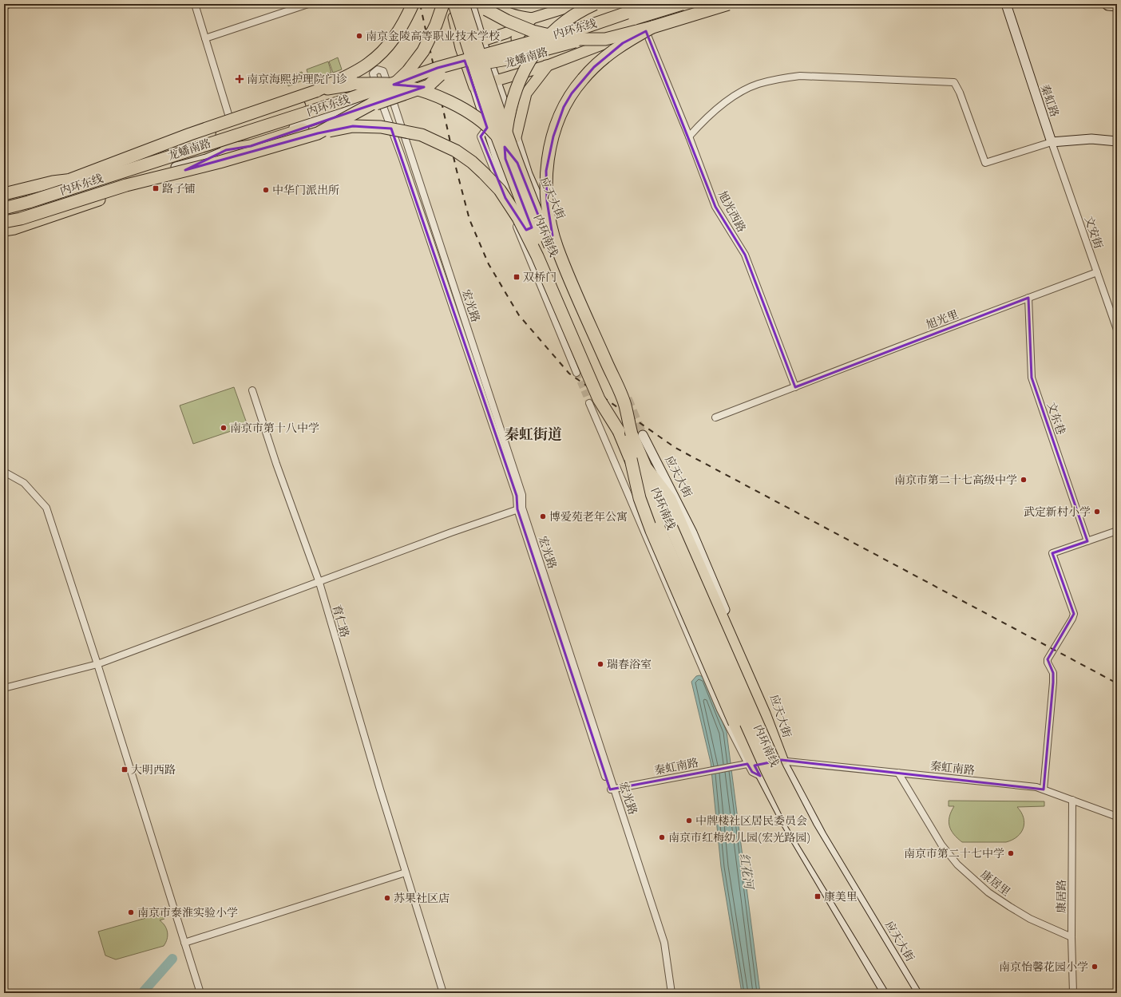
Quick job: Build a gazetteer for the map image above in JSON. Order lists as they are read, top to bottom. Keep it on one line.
{"streets":{"highway":["内环东线","内环南线"],"main road":["龙蟠南路"],"street":["秦虹路","应天大街","旭光西路","文安街","宏光路","旭光里","文东巷","育仁路","秦虹南路","康居里","康居路"]},"crossings":[["龙蟠南路","应天大街"],["龙蟠南路","旭光西路"],["龙蟠南路","宏光路"],["秦虹路","文安街"],["应天大街","内环南线"],["应天大街","秦虹南路"],["旭光西路","旭光里"],["文安街","旭光里"],["宏光路","秦虹南路"],["旭光里","文东巷"],["秦虹南路","康居里"],["秦虹南路","康居路"],["康居里","康居路"]],"districts":["秦虹街道"],"water":["红花河"],"places":{"other":["南京金陵高等职业技术学校","中华门派出所","南京市第十八中学","南京市第二十七高级中学","武定新村小学","博爱苑老年公寓","瑞春浴室","中牌楼社区居民委员会","南京市红梅幼儿园(宏光路园)","南京市第二十七中学","苏果社区店","南京市泰淮实验小学","南京怡馨花园小学"],"health":["南京海熙护理院门诊"],"transit":["路子铺","双桥门","大明西路","康美里"]}}
